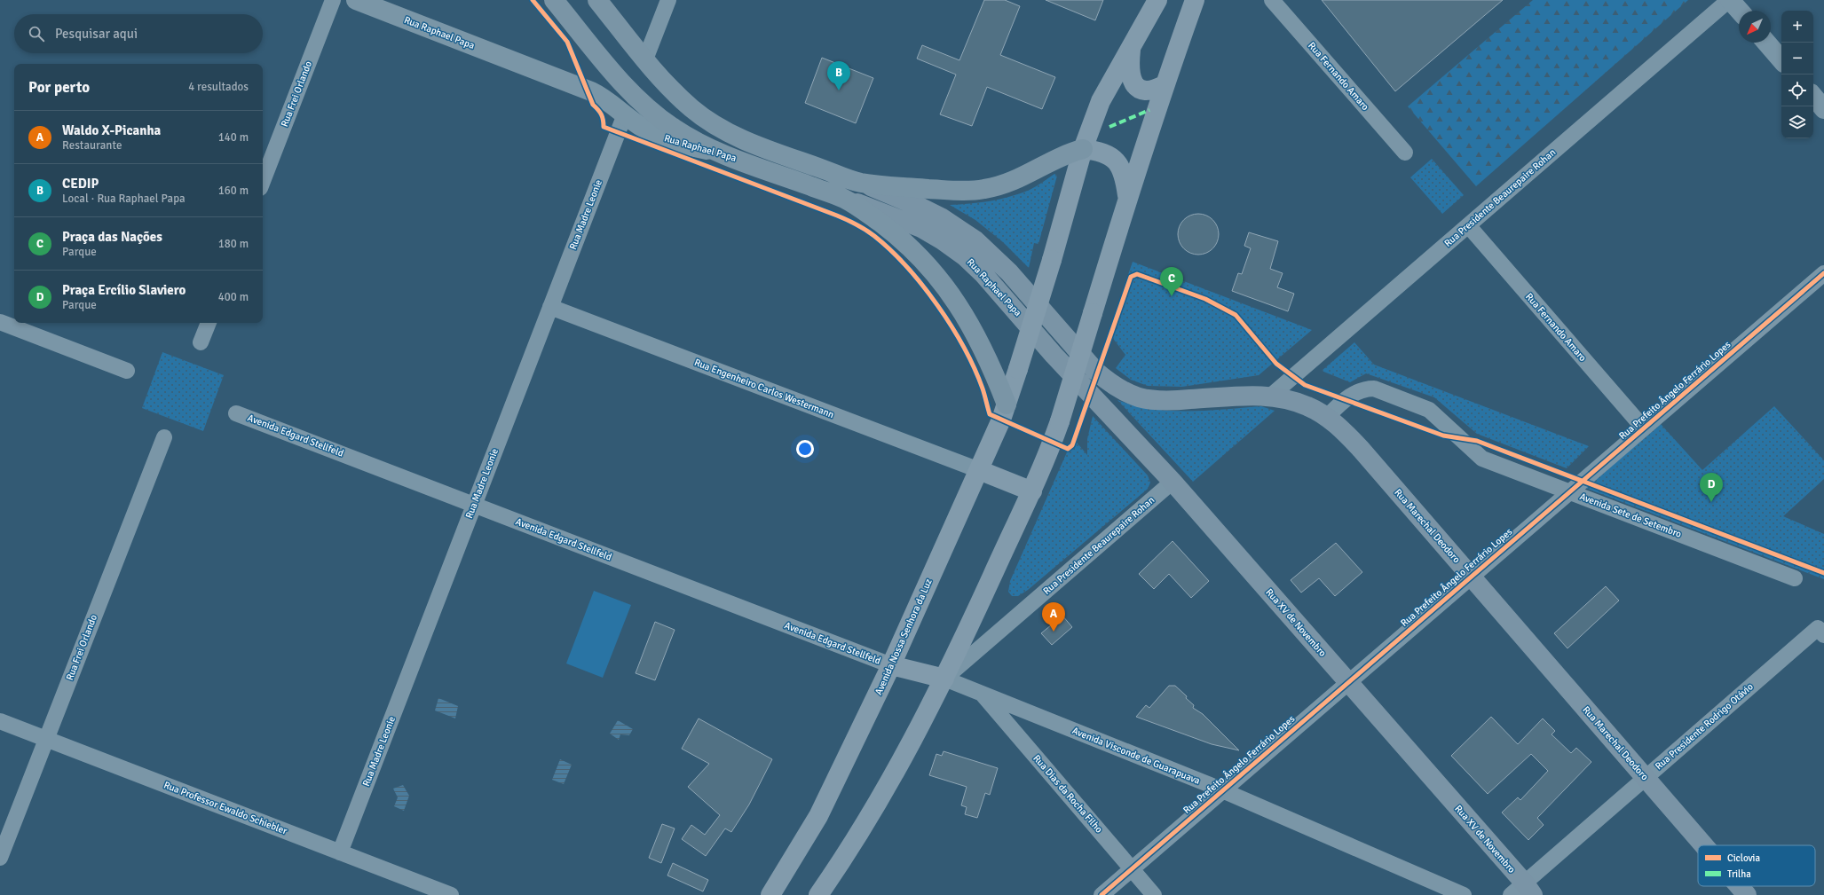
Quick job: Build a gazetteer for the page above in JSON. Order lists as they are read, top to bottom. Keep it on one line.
{"streets":{"highway":["Rua Raphael Papa"],"main road":["Rua Marechal Deodoro","Rua XV de Novembro","Avenida Nossa Senhora da Luz"],"street":["Rua Fernando Amaro","Rua Frei Orlando","Rua Presidente Beaurepaire Rohan","Rua Madre Leonie","Rua Engenheiro Carlos Westermann","Rua Prefeito Ângelo Ferrário Lopes","Avenida Edgard Stellfeld","Avenida Sete de Setembro","Rua Presidente Rodrigo Otávio","Avenida Visconde de Guarapuava","Rua Dias da Rocha Filho","Rua Professor Ewaldo Schiebler"]},"crossings":[["Rua Raphael Papa","Rua Madre Leonie"],["Rua Raphael Papa","Rua Marechal Deodoro"],["Rua Raphael Papa","Rua XV de Novembro"],["Rua Fernando Amaro","Rua Presidente Beaurepaire Rohan"],["Rua Fernando Amaro","Rua Prefeito Ângelo Ferrário Lopes"],["Rua Frei Orlando","Rua Professor Ewaldo Schiebler"],["Rua Presidente Beaurepaire Rohan","Rua Marechal Deodoro"],["Rua Presidente Beaurepaire Rohan","Rua XV de Novembro"],["Rua Presidente Beaurepaire Rohan","Avenida Visconde de Guarapuava"],["Rua Madre Leonie","Rua Engenheiro Carlos Westermann"],["Rua Madre Leonie","Avenida Edgard Stellfeld"],["Rua Madre Leonie","Rua Professor Ewaldo Schiebler"],["Rua Engenheiro Carlos Westermann","Avenida Nossa Senhora da Luz"],["Rua Prefeito Ângelo Ferrário Lopes","Avenida Sete de Setembro"],["Rua Prefeito Ângelo Ferrário Lopes","Rua Marechal Deodoro"],["Rua Prefeito Ângelo Ferrário Lopes","Rua XV de Novembro"],["Rua Prefeito Ângelo Ferrário Lopes","Avenida Visconde de Guarapuava"],["Rua Prefeito Ângelo Ferrário Lopes","Rua Dias da Rocha Filho"],["Avenida Edgard Stellfeld","Avenida Nossa Senhora da Luz"],["Avenida Sete de Setembro","Rua Marechal Deodoro"],["Rua Marechal Deodoro","Rua Presidente Rodrigo Otávio"],["Rua XV de Novembro","Rua Presidente Rodrigo Otávio"],["Avenida Visconde de Guarapuava","Rua Dias da Rocha Filho"]],"legend":["Ciclovia","Trilha"],"north":"bottom left","page":{"map_buttons":["+","−"],"search":"Pesquisar aqui","pins":["B","C","D","A"],"heading":["Por perto","4 resultados"],"list":[{"mark":"A","name":"Waldo X-Picanha","note":"Restaurante","value":"140 m"},{"mark":"B","name":"CEDIP","note":"Local · Rua Raphael Papa","value":"160 m"},{"mark":"C","name":"Praça das Nações","note":"Parque","value":"180 m"},{"mark":"D","name":"Praça Ercílio Slaviero","note":"Parque","value":"400 m"}]}}
